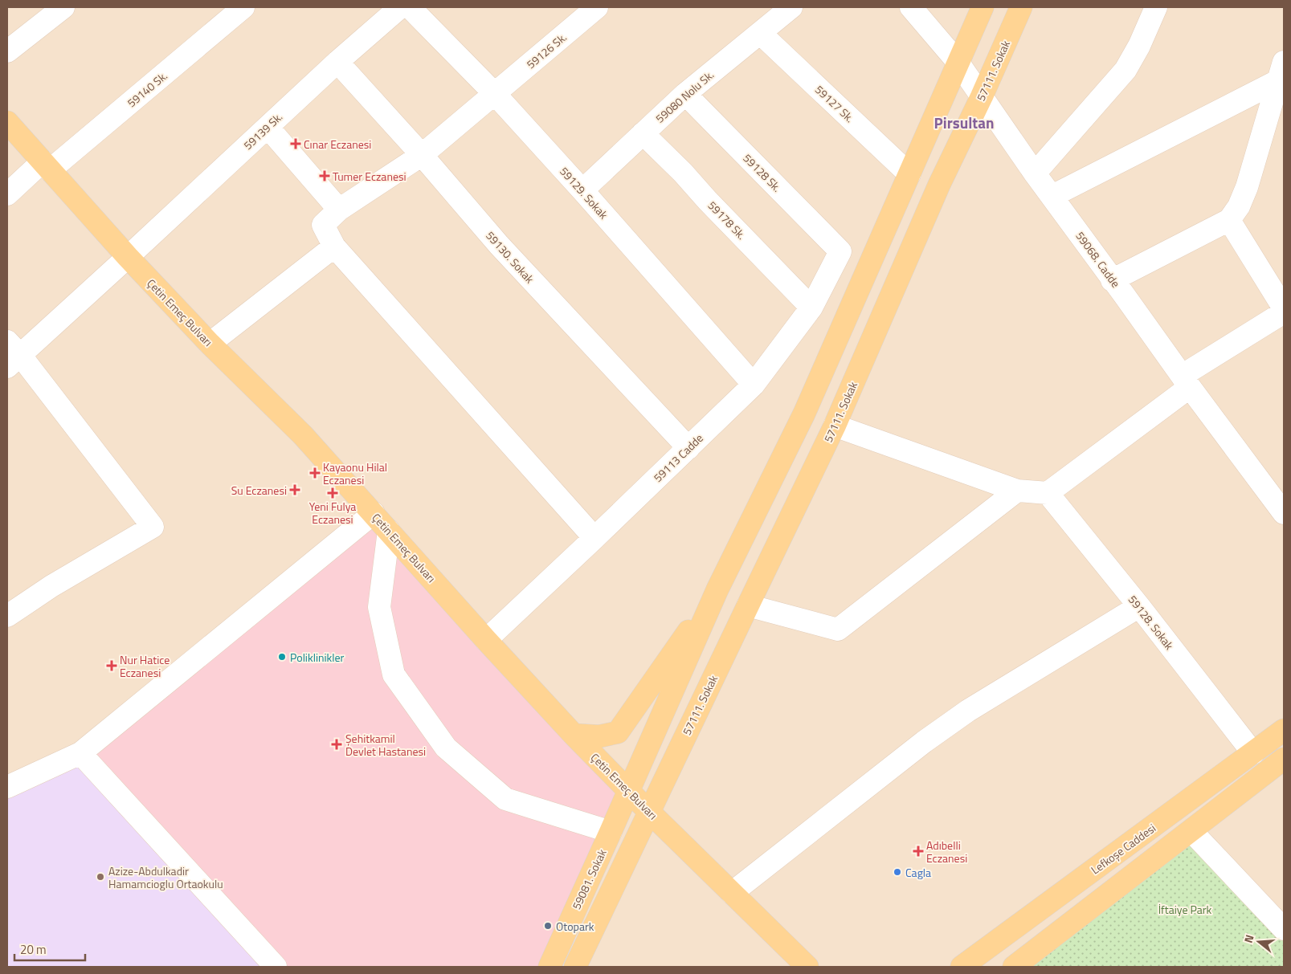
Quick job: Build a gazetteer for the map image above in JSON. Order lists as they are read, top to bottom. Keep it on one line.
{"streets":{"main road":["57111. Sokak","Çetin Emeç Bulvarı","Lefkoşe Caddesi","59081. Sokak"],"street":["59126 Sk.","59140 Sk.","59080 Nolu Sk.","59127 Sk.","59139 Sk.","59128 Sk.","59129. Sokak","59178 Sk.","59130. Sokak","59068. Cadde","59113 Cadde","59128. Sokak"]},"crossings":[["59126 Sk.","59129. Sokak"],["59126 Sk.","59130. Sokak"],["57111. Sokak","59068. Cadde"],["57111. Sokak","Çetin Emeç Bulvarı"],["59140 Sk.","Çetin Emeç Bulvarı"],["59080 Nolu Sk.","59127 Sk."],["59080 Nolu Sk.","59128 Sk."],["59080 Nolu Sk.","59129. Sokak"],["59080 Nolu Sk.","59178 Sk."],["59139 Sk.","59130. Sokak"],["59139 Sk.","Çetin Emeç Bulvarı"],["59128 Sk.","59113 Cadde"],["59129. Sokak","59113 Cadde"],["59178 Sk.","59113 Cadde"],["59130. Sokak","59113 Cadde"],["Çetin Emeç Bulvarı","59113 Cadde"],["Çetin Emeç Bulvarı","59081. Sokak"],["59128. Sokak","Lefkoşe Caddesi"]],"districts":["Pirsultan"],"parks":["İftaiye Park"],"places":{"health":["Cınar Eczanesi","Tumer Eczanesi","Kayaonu Hilal Eczanesi","Su Eczanesi","Yeni Fulya Eczanesi","Nur Hatice Eczanesi","Şehitkamil Devlet Hastanesi","Adıbelli Eczanesi"],"other":["Poliklinikler","Cagla","Azize-Abdulkadir Hamamcioglu Ortaokulu","Otopark"]},"scale_bar":"20 m","north":"left"}
